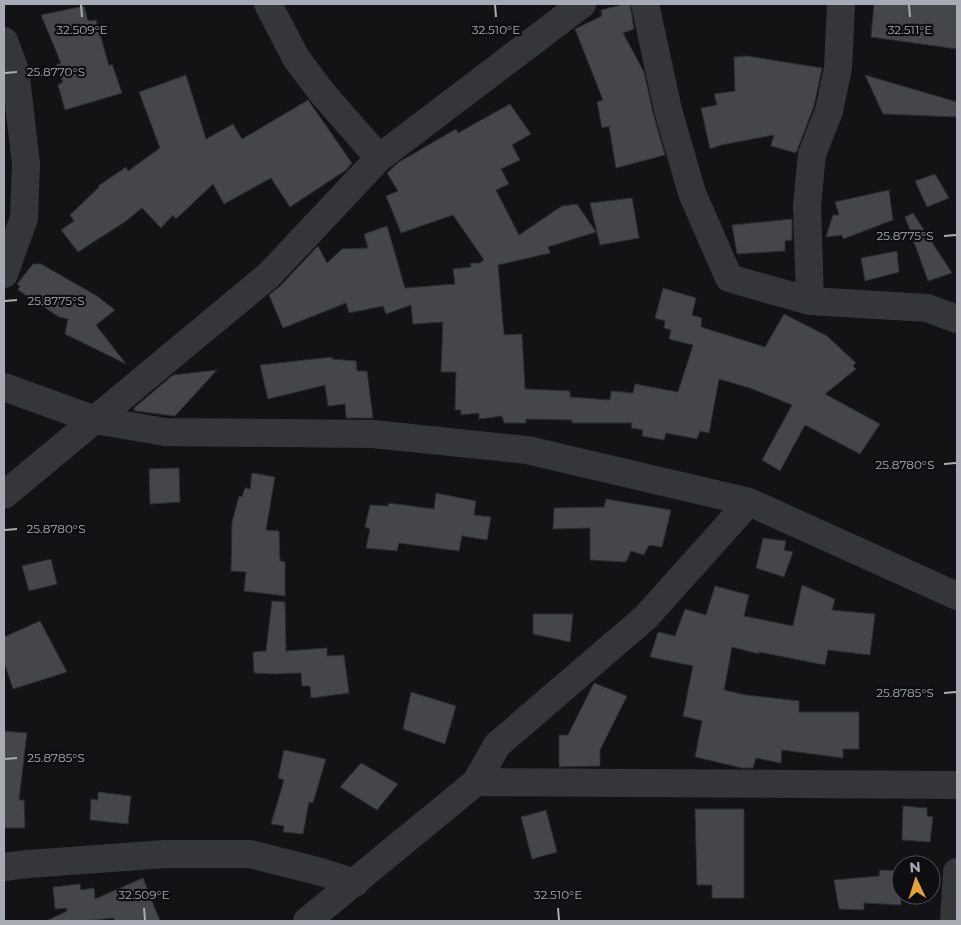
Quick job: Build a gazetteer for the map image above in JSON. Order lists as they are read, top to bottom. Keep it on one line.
{"north":"top","coordinates":["32.509°E","32.510°E","32.511°E","25.8770°S","25.8775°S","25.8780°S","25.8785°S"]}
